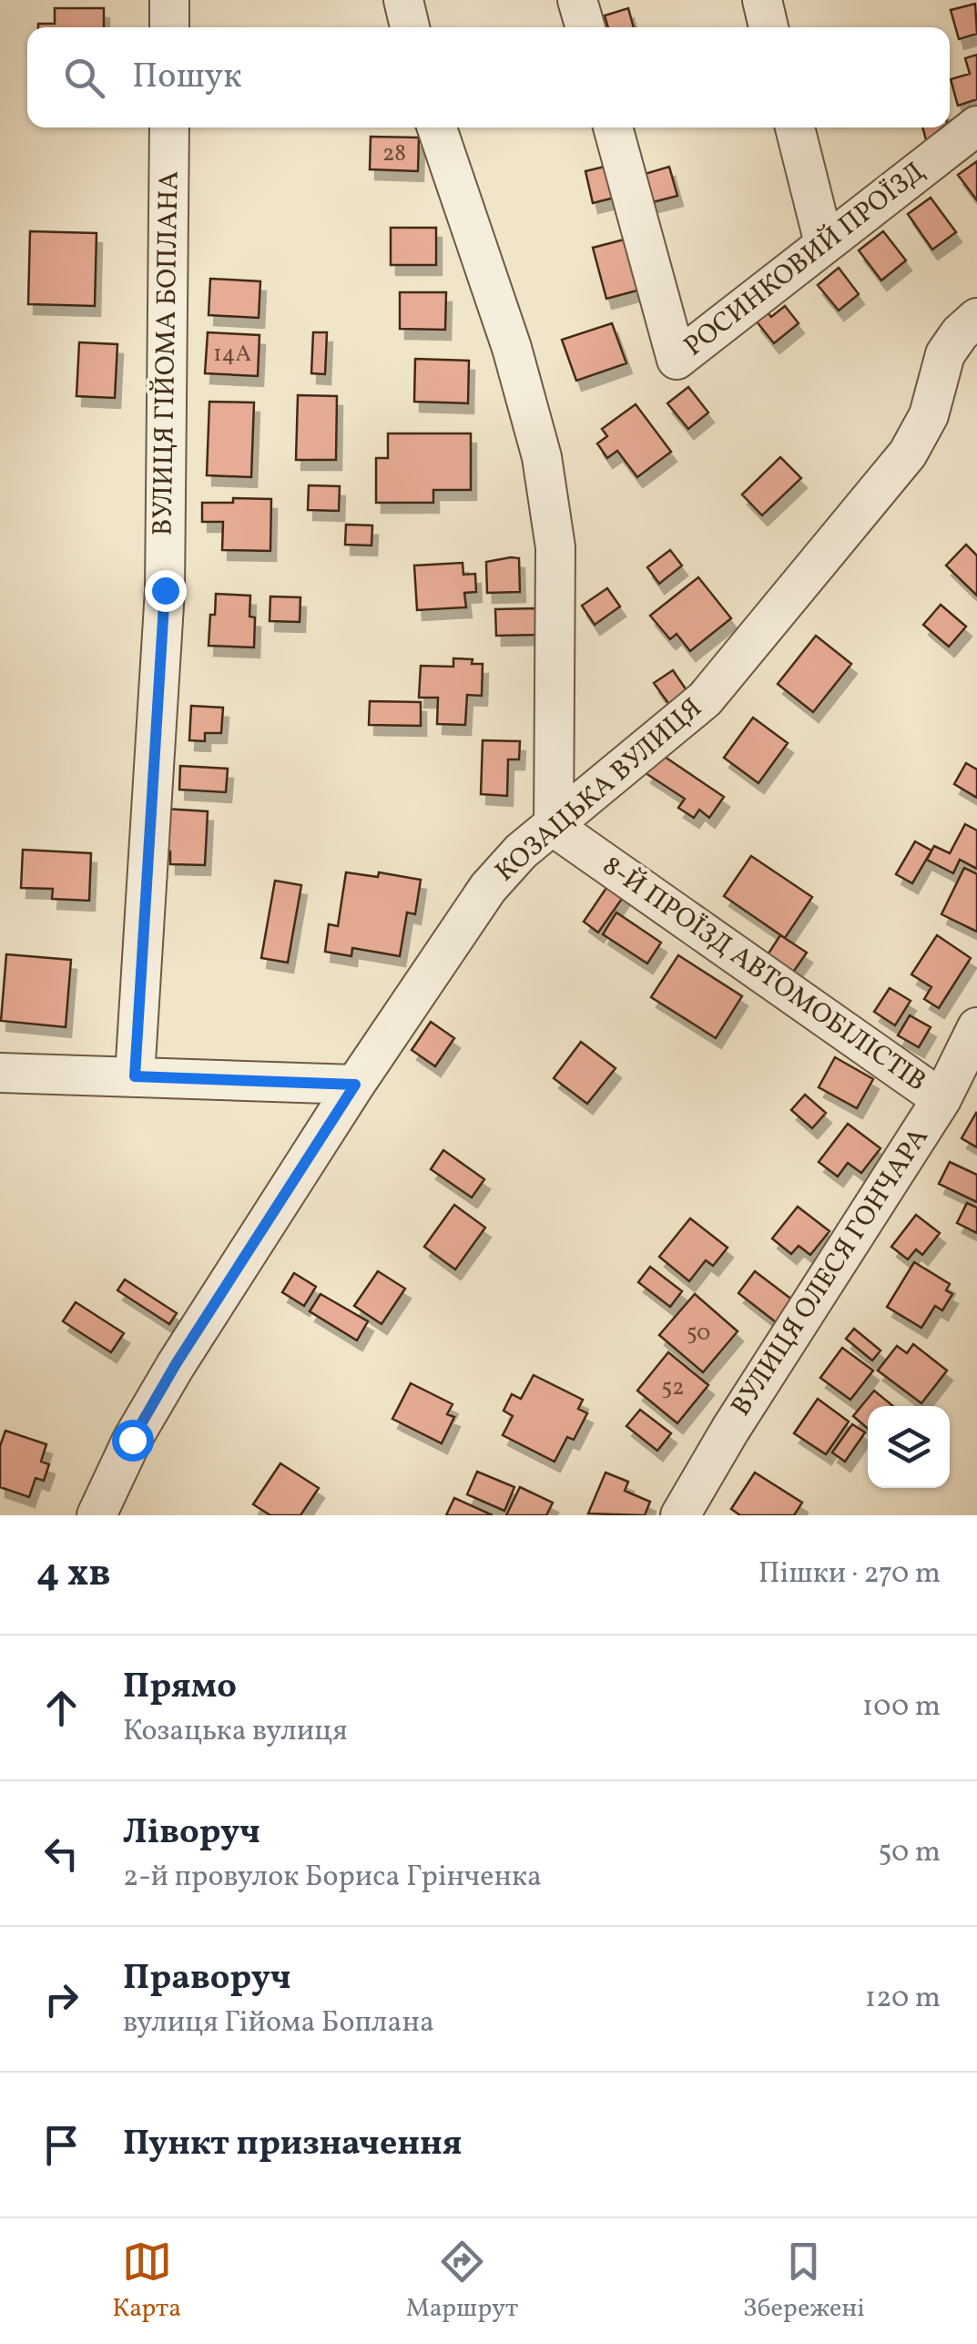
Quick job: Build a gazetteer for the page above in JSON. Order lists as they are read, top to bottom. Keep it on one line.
{"streets":{"street":["РОСИНКОВИЙ ПРОЇЗД","ВУЛИЦЯ ГІЙОМА БОПЛАНА","КОЗАЦЬКА ВУЛИЦЯ","8-Й ПРОЇЗД АВТОМОБІЛІСТІВ","ВУЛИЦЯ ОЛЕСЯ ГОНЧАРА"]},"crossings":[["КОЗАЦЬКА ВУЛИЦЯ","8-Й ПРОЇЗД АВТОМОБІЛІСТІВ"],["8-Й ПРОЇЗД АВТОМОБІЛІСТІВ","ВУЛИЦЯ ОЛЕСЯ ГОНЧАРА"]],"house_numbers":["28","14А","50","52"],"page":{"search":"Пошук","heading":["4 хв","Пішки · 270 m"],"list":[["Прямо","Козацька вулиця","100 m"],["Ліворуч","2-й провулок Бориса Грінченка","50 m"],["Праворуч","вулиця Гійома Боплана","120 m"],"Пункт призначення"],"nav":["Карта","Маршрут","Збережені"]}}
